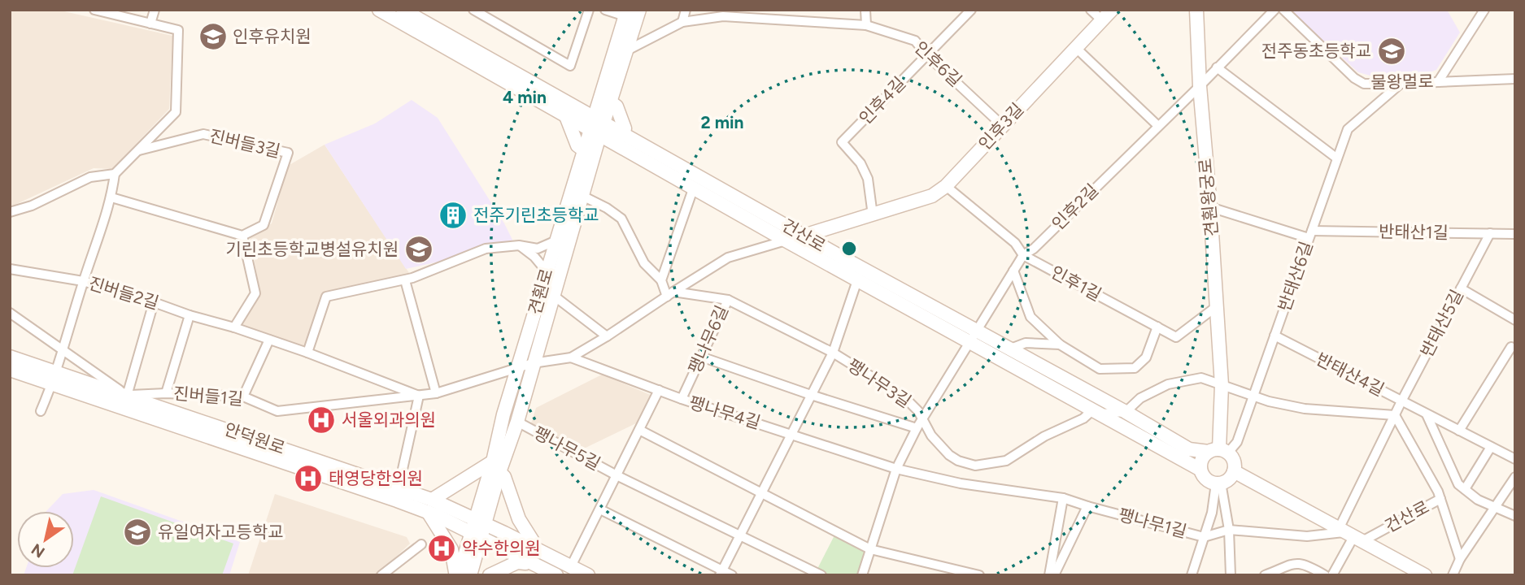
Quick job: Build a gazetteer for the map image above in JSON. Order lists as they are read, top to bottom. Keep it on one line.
{"streets":{"street":["인후6길","물왕멀로","인후4길","인후3길","진버들3길","견훤왕궁로","인후2길","반태산1길","건산로","반태산6길","인후1길","견훤로","진버들2길","반태산5길","팽나무6길","반태산4길","팽나무3길","진버들1길","팽나무4길","안덕원로","팽나무5길","팽나무1길"]},"crossings":[["인후6길","인후4길"],["인후6길","인후3길"],["인후6길","견훤로"],["물왕멀로","반태산6길"],["인후4길","인후3길"],["인후3길","건산로"],["인후3길","인후1길"],["견훤왕궁로","인후2길"],["견훤왕궁로","반태산1길"],["견훤왕궁로","건산로"],["견훤왕궁로","반태산6길"],["견훤왕궁로","인후1길"],["인후2길","건산로"],["인후2길","인후1길"],["인후2길","팽나무3길"],["반태산1길","반태산6길"],["반태산1길","반태산5길"],["건산로","반태산6길"],["건산로","견훤로"],["건산로","반태산5길"],["건산로","팽나무3길"],["건산로","팽나무1길"],["반태산6길","반태산4길"],["견훤로","진버들1길"],["견훤로","안덕원로"],["견훤로","팽나무5길"],["진버들2길","진버들1길"],["반태산5길","반태산4길"],["팽나무6길","팽나무4길"],["팽나무3길","팽나무4길"],["팽나무3길","팽나무1길"],["진버들1길","안덕원로"],["팽나무4길","팽나무5길"],["팽나무4길","팽나무1길"],["안덕원로","팽나무5길"]],"places":{"school or university":["인후유치원","전주동초등학교","기린초등학교병설유치원","유일여자고등학교"],"building":["전주기린초등학교"],"hospital":["서울외과의원","태영당한의원","약수한의원"]},"north":"bottom left","rings":["4 min","2 min"]}
